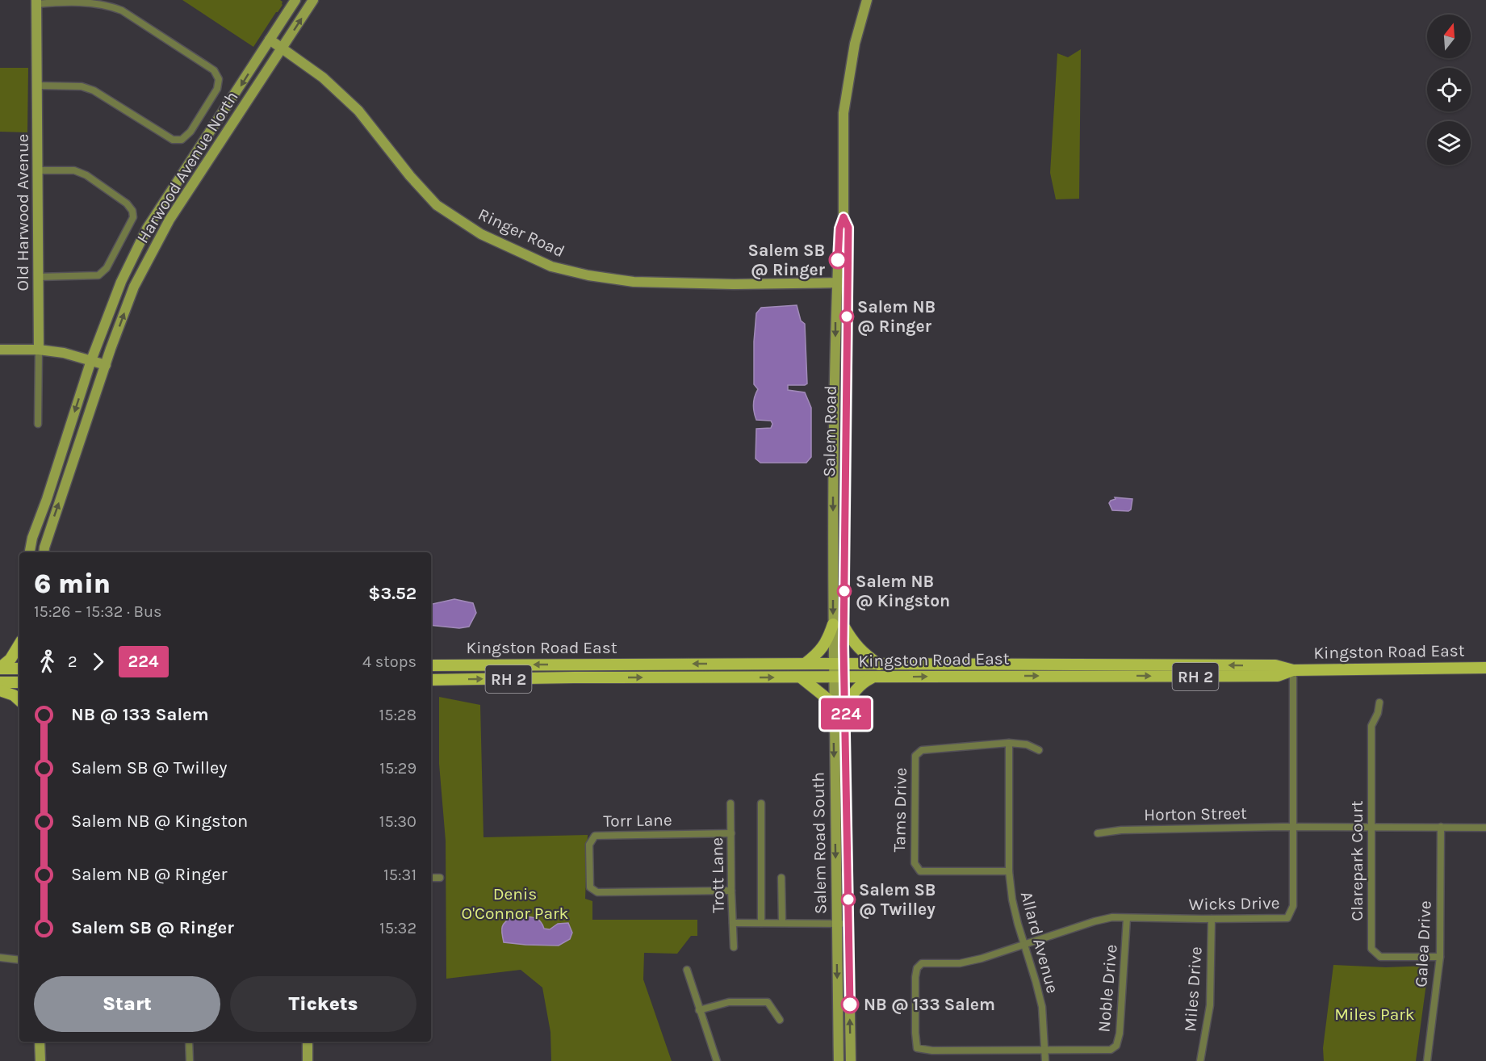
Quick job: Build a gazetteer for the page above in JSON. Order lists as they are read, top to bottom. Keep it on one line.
{"streets":{"main road":["Harwood Avenue North","Old Harwood Avenue","Ringer Road","Salem Road","Kingston Road East","RH 2","Salem Road South"],"street":["Tams Drive","Horton Street","Torr Lane","Clarepark Court","Trott Lane","Wicks Drive","Allard Avenue","Galea Drive","Noble Drive","Miles Drive"]},"crossings":[["Harwood Avenue North","Ringer Road"],["Ringer Road","Salem Road"],["Salem Road","Salem Road South"],["Kingston Road East","Salem Road South"],["Kingston Road East","Wicks Drive"],["Tams Drive","Allard Avenue"],["Horton Street","Clarepark Court"],["Horton Street","Wicks Drive"],["Horton Street","Galea Drive"],["Torr Lane","Trott Lane"],["Clarepark Court","Galea Drive"],["Wicks Drive","Allard Avenue"],["Wicks Drive","Noble Drive"],["Wicks Drive","Miles Drive"],["Allard Avenue","Noble Drive"]],"parks":["Denis O'Connor Park","Miles Park"],"places":["Salem SB @ Ringer","Salem NB @ Ringer","Salem NB @ Kingston","Salem SB @ Twilley","NB @ 133 Salem"],"lines":["bus line 224"],"north":"top","page":{"on_map":"224","heading":["6 min","15:26 – 15:32 · Bus","$3.52"],"legs":["2","224","4 stops"],"list":[{"name":"NB @ 133 Salem","value":"15:28"},{"name":"Salem SB @ Twilley","value":"15:29"},{"name":"Salem NB @ Kingston","value":"15:30"},{"name":"Salem NB @ Ringer","value":"15:31"},{"name":"Salem SB @ Ringer","value":"15:32"}],"buttons":["Start","Tickets"]}}
